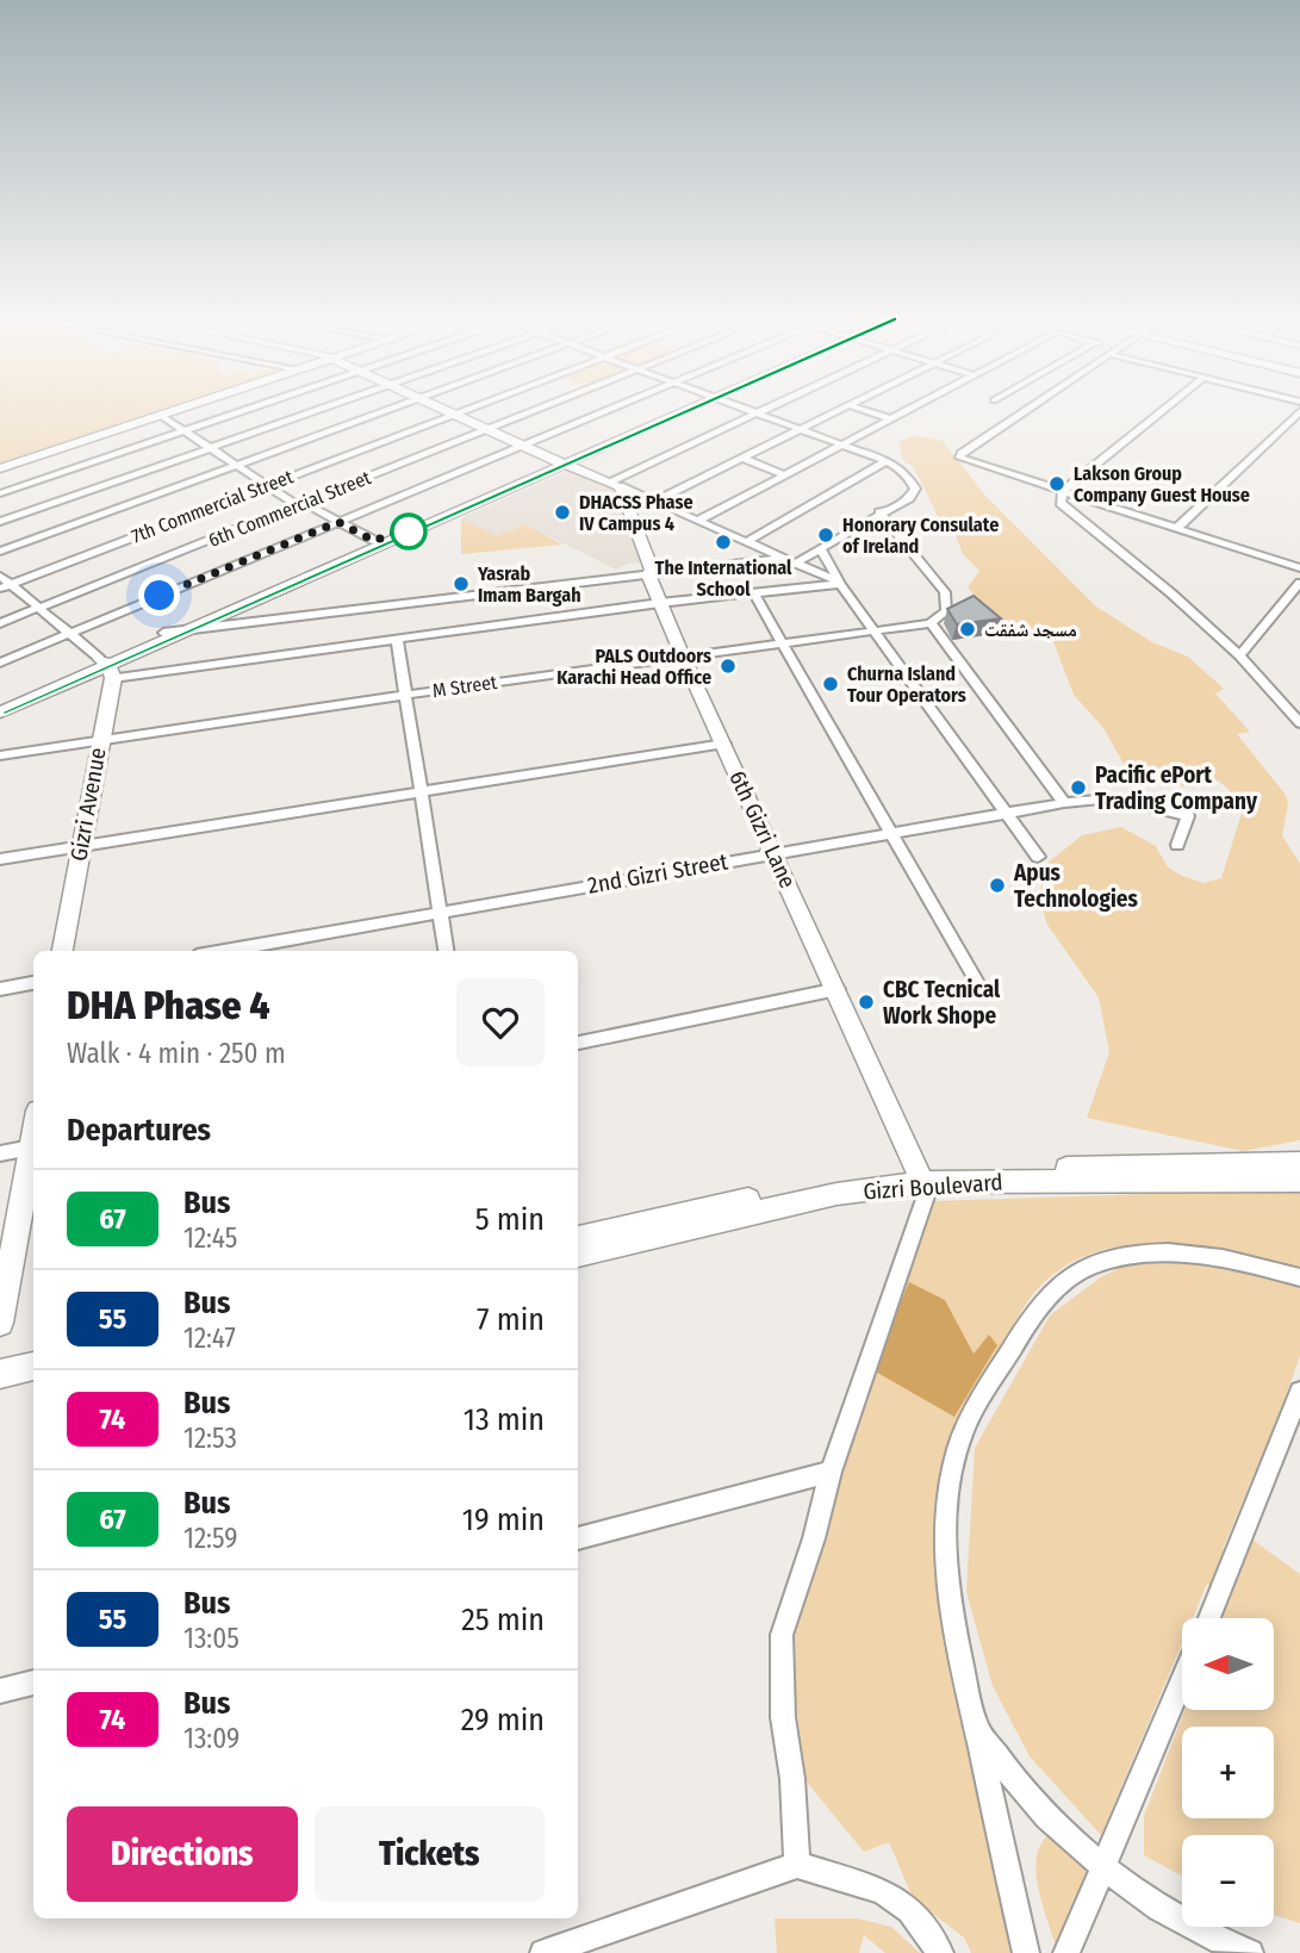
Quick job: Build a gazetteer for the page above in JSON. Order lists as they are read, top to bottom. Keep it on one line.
{"streets":{"main road":["Gizri Avenue","6th Gizri Lane","Gizri Boulevard"],"street":["7th Commercial Street","6th Commercial Street","M Street","2nd Gizri Street"]},"crossings":[["M Street","Gizri Avenue"],["M Street","6th Gizri Lane"],["6th Gizri Lane","2nd Gizri Street"],["6th Gizri Lane","Gizri Boulevard"]],"places":["Lakson Group Company Guest House","DHACSS Phase IV Campus 4","Honorary Consulate of Ireland","The International School","Yasrab Imam Bargah","مسجد شفقت","PALS Outdoors Karachi Head Office","Churna Island Tour Operators","Pacific ePort Trading Company","Apus Technologies","CBC Tecnical Work Shope"],"lines":["bus line 67"],"north":"left","page":{"heading":[["DHA Phase 4","Walk · 4 min · 250 m"],"Departures"],"list":[{"mark":"67","name":"Bus","note":"12:45","value":"5 min"},{"mark":"55","name":"Bus","note":"12:47","value":"7 min"},{"mark":"74","name":"Bus","note":"12:53","value":"13 min"},{"mark":"67","name":"Bus","note":"12:59","value":"19 min"},{"mark":"55","name":"Bus","note":"13:05","value":"25 min"},{"mark":"74","name":"Bus","note":"13:09","value":"29 min"}],"map_buttons":["+","−"],"buttons":["Directions","Tickets"]}}
